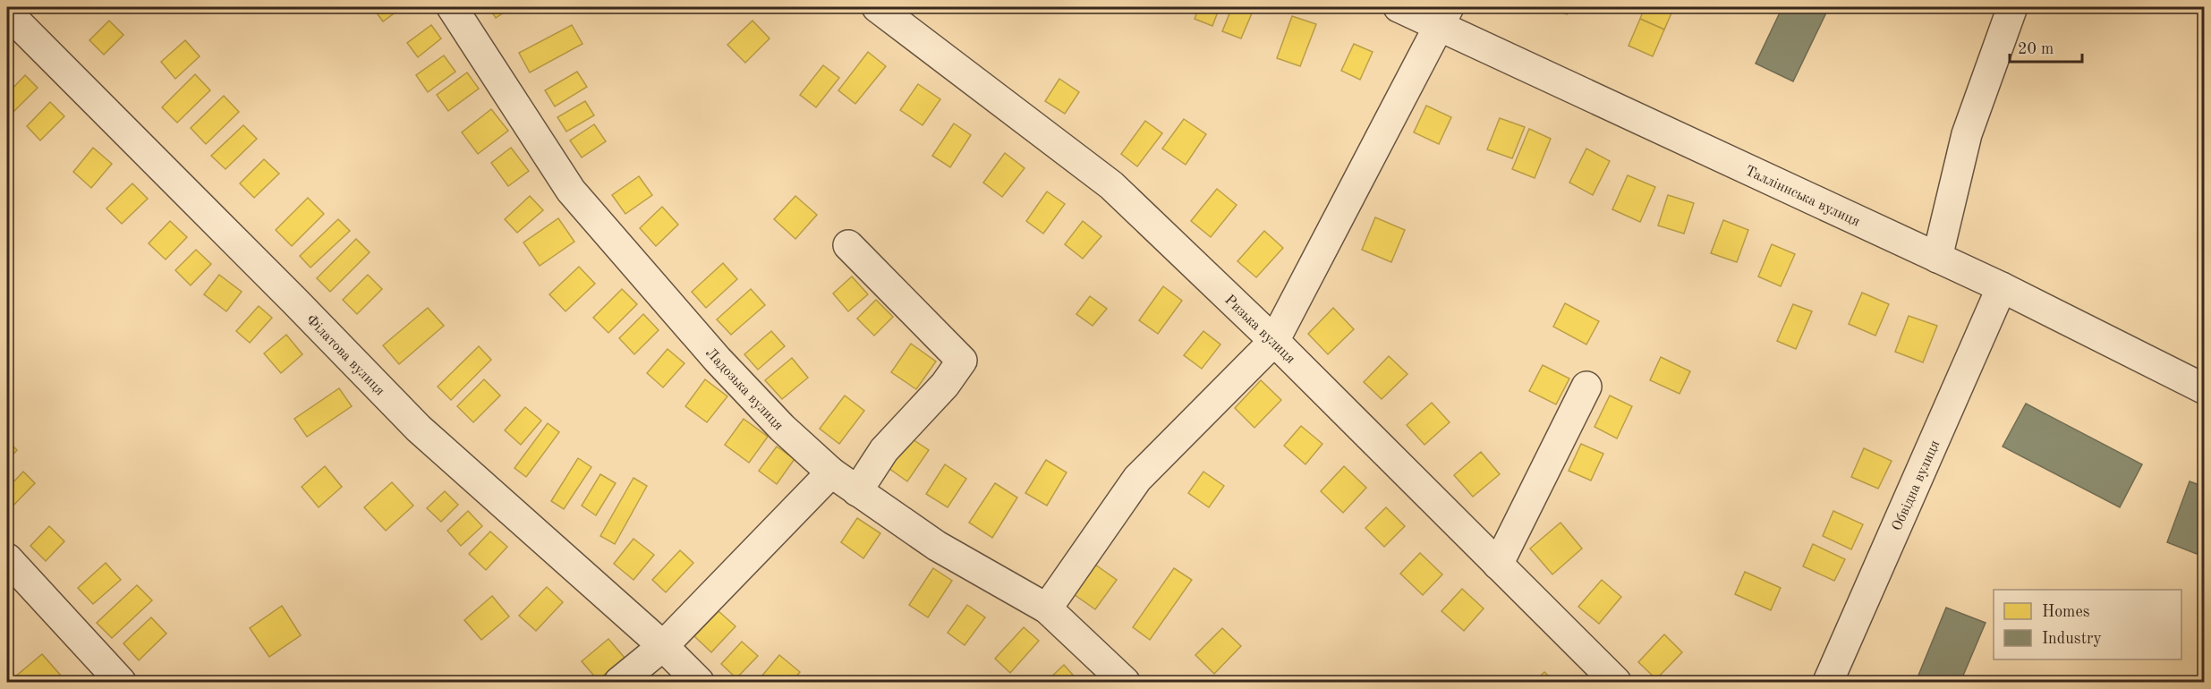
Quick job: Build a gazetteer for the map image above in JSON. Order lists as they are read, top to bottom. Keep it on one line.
{"streets":{"street":["Талліннська вулиця","Ризька вулиця","Філатова вулиця","Ладозька вулиця","Обвідна вулиця"]},"crossings":[["Талліннська вулиця","Обвідна вулиця"]],"legend":["Homes","Industry"],"scale_bar":"20 m"}
